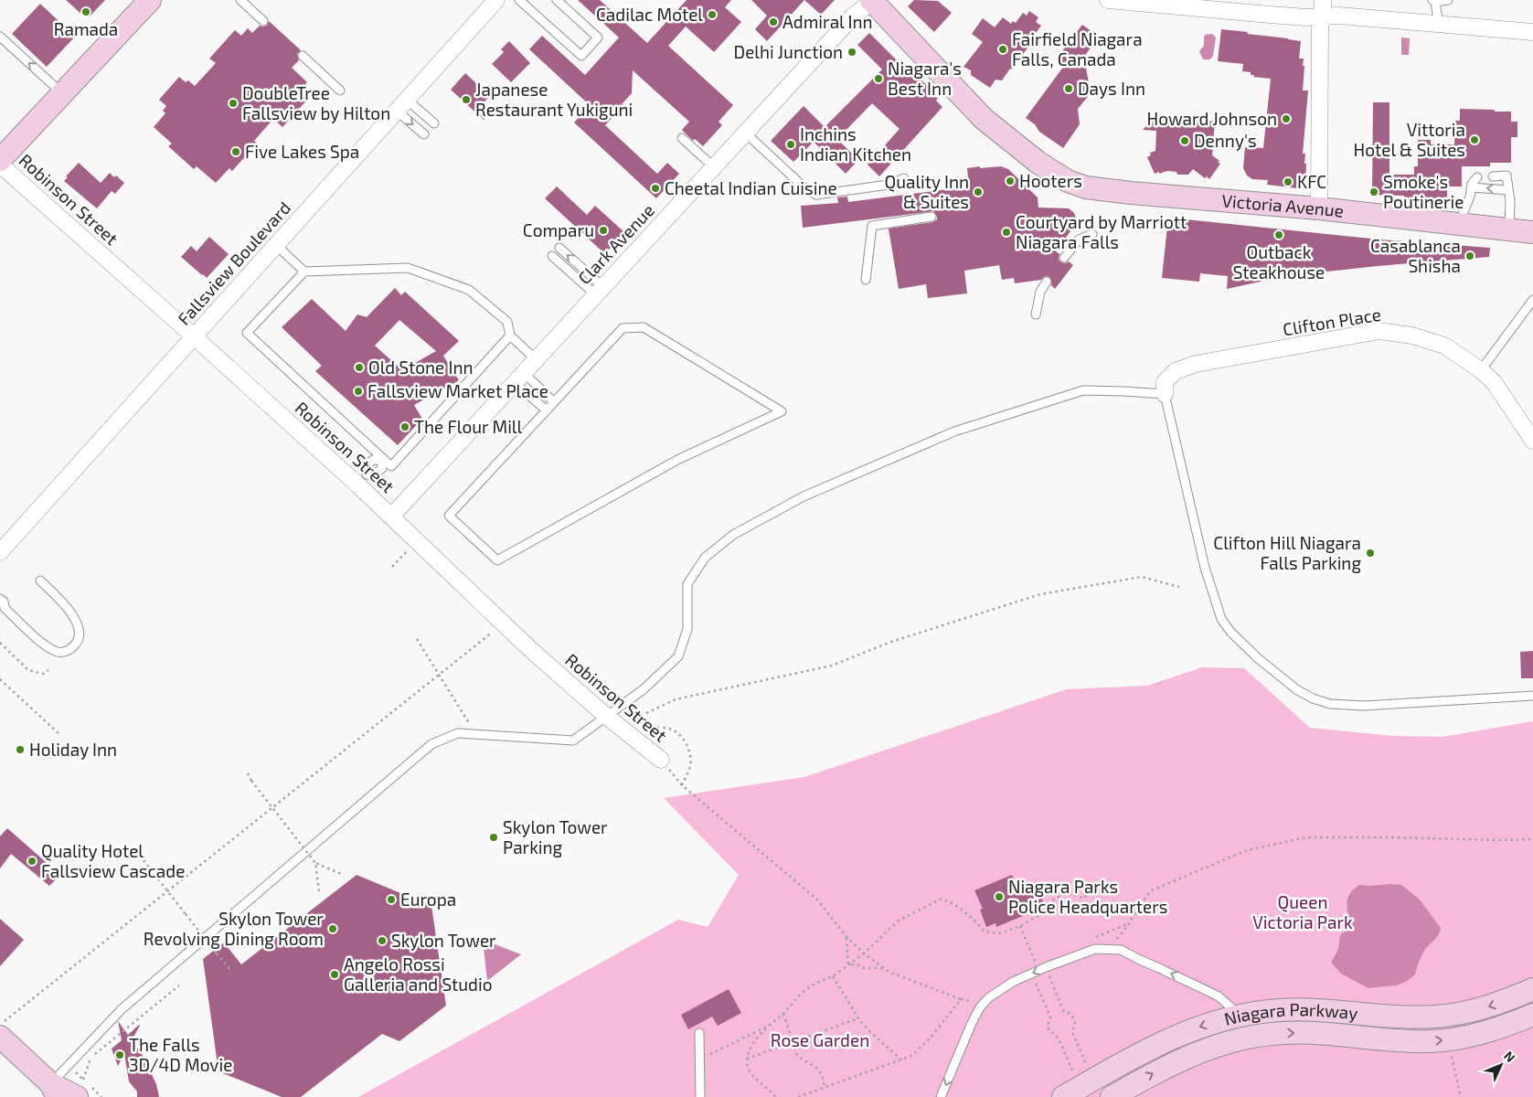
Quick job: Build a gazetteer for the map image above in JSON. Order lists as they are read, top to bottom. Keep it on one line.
{"streets":{"main road":["Victoria Avenue","Niagara Parkway"],"street":["Robinson Street","Clark Avenue","Fallsview Boulevard","Clifton Place"]},"crossings":[["Robinson Street","Clark Avenue"],["Robinson Street","Fallsview Boulevard"],["Victoria Avenue","Clark Avenue"]],"parks":["Queen Victoria Park","Rose Garden"],"places":["Ramada","Cadilac Motel","Admiral Inn","Fairfield Niagara Falls, Canada","Delhi Junction","Niagara's Best Inn","Days Inn","Japanese Restaurant Yukiguni","DoubleTree Fallsview by Hilton","Howard Johnson","Vittoria Hotel & Suites","Denny's","Inchins Indian Kitchen","Five Lakes Spa","Hooters","KFC","Cheetal Indian Cuisine","Quality Inn & Suites","Smoke's Poutinerie","Comparu","Courtyard by Marriott Niagara Falls","Outback Steakhouse","Casablanca Shisha","Old Stone Inn","Fallsview Market Place","The Flour Mill","Clifton Hill Niagara Falls Parking","Holiday Inn","Skylon Tower Parking","Quality Hotel Fallsview Cascade","Niagara Parks Police Headquarters","Europa","Skylon Tower Revolving Dining Room","Skylon Tower","Angelo Rossi Galleria and Studio","The Falls 3D/4D Movie"],"north":"top right"}
